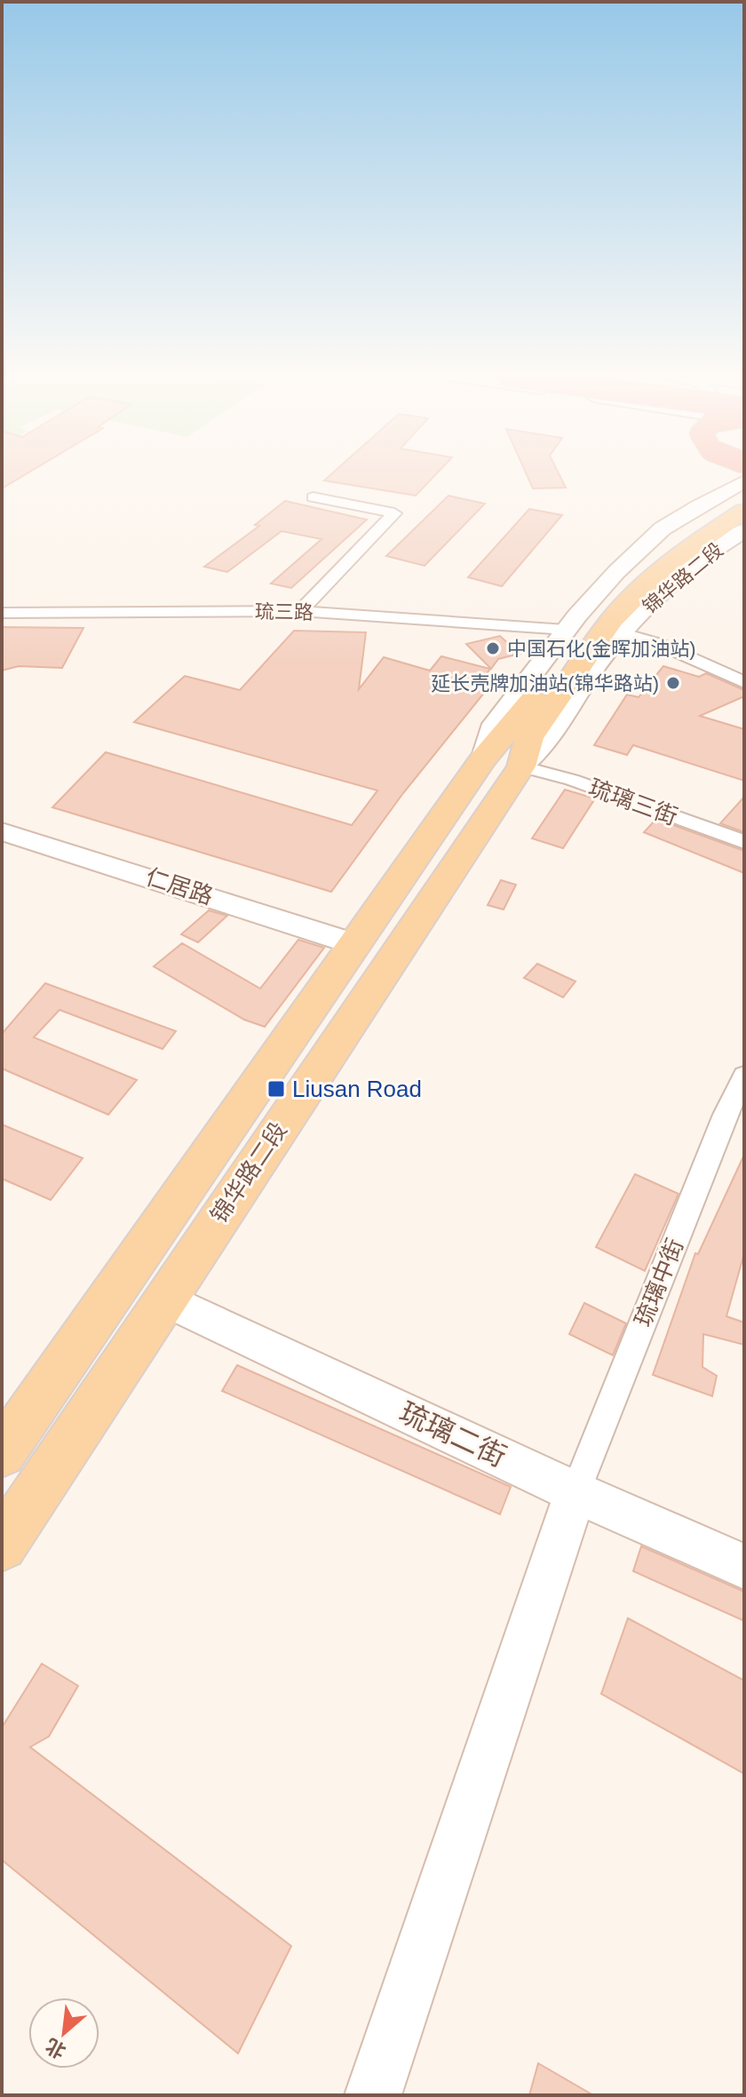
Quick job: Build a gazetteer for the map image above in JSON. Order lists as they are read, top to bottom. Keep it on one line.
{"streets":{"main road":["锦华路二段","仁居路","琉璃二街"],"street":["琉三路","琉璃三街","琉璃中街"]},"crossings":[["锦华路二段","琉三路"],["锦华路二段","琉璃三街"],["锦华路二段","仁居路"],["锦华路二段","琉璃二街"],["琉璃中街","琉璃二街"]],"places":{"other":["中国石化(金晖加油站)","延长壳牌加油站(锦华路站)"],"transit":["Liusan Road"]},"north":"bottom left"}
